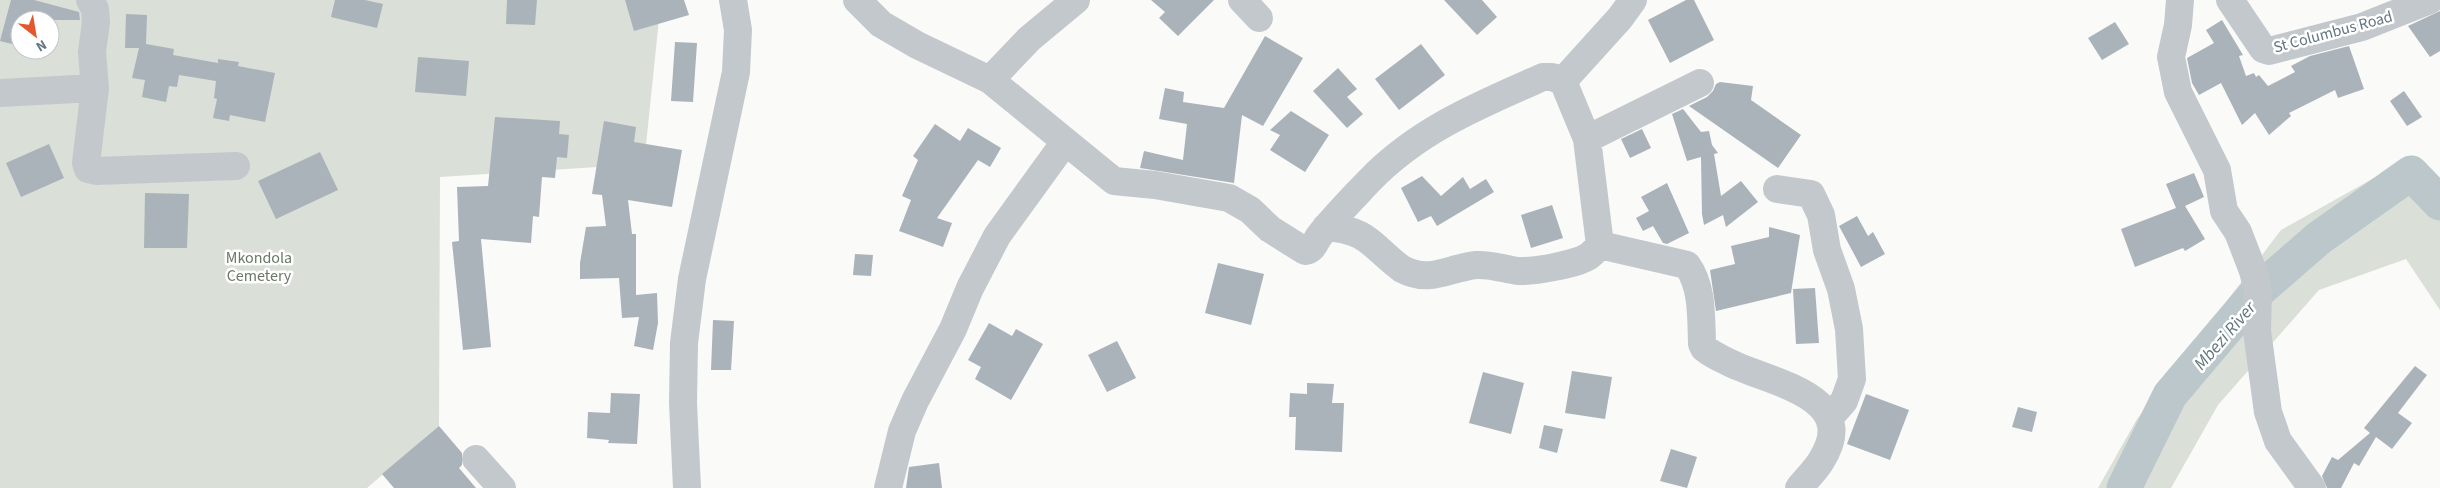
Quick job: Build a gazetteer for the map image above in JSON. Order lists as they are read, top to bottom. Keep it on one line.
{"streets":{"street":["St Columbus Road"]},"water":["Mbezi River"],"parks":["Mkondola Cemetery"],"north":"bottom right"}
